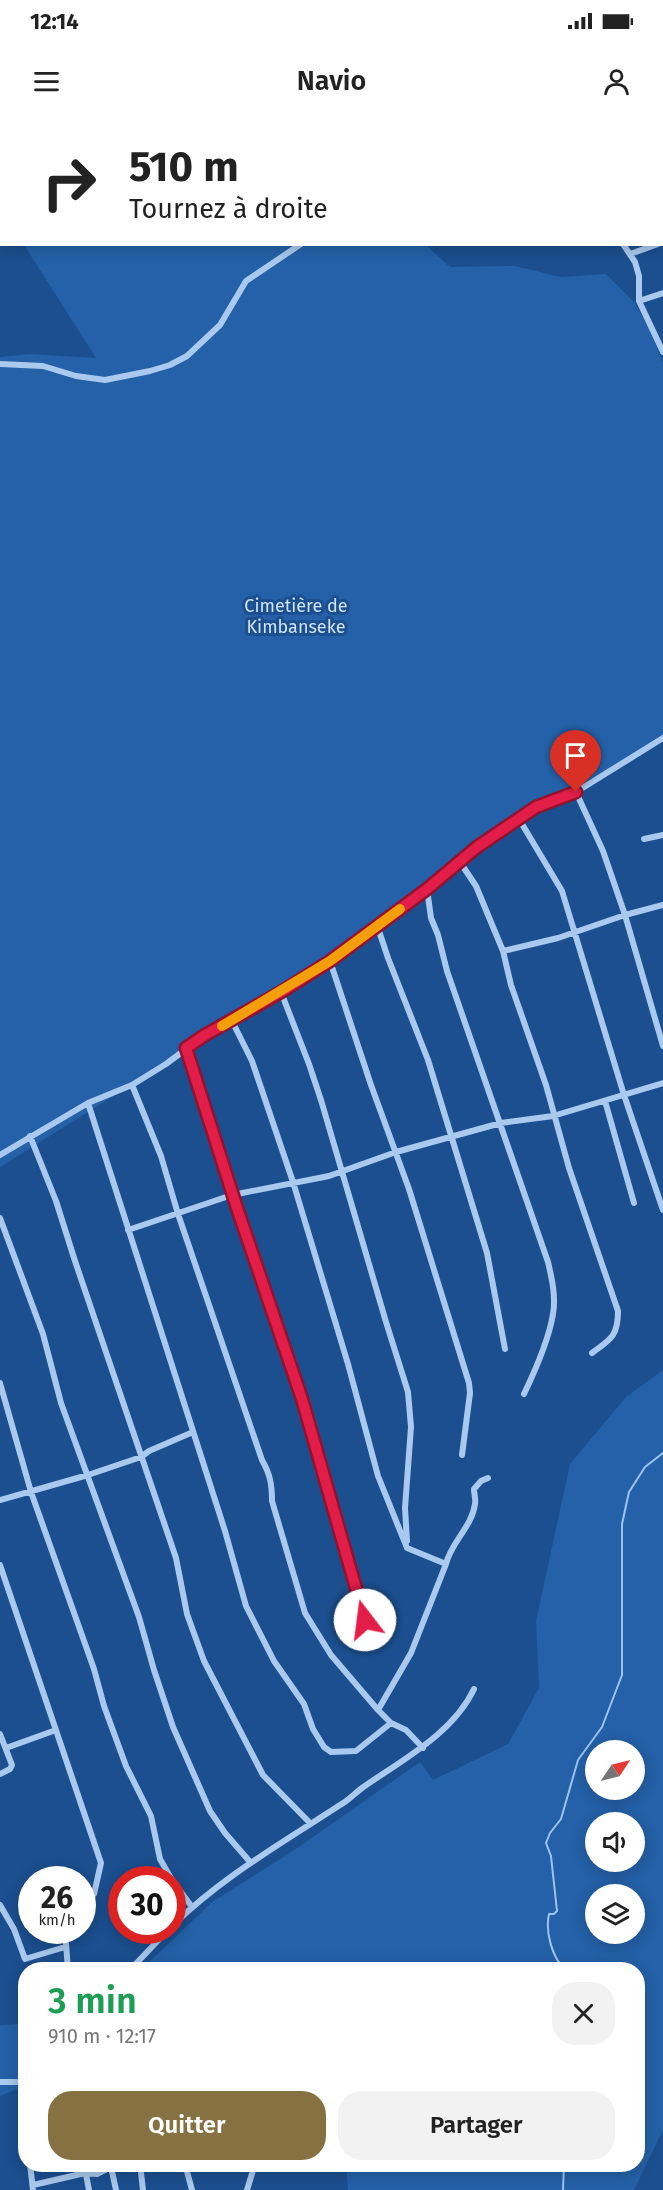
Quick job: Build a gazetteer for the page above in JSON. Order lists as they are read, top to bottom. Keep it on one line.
{"parks":["Cimetière de Kimbanseke"],"north":"top right","page":{"status":"12:14","header":"Navio","turn":["510 m","Tournez à droite"],"speed":"26 km/h","limit":"30","heading":["3 min","910 m · 12:17"],"buttons":["Quitter","Partager"]}}
